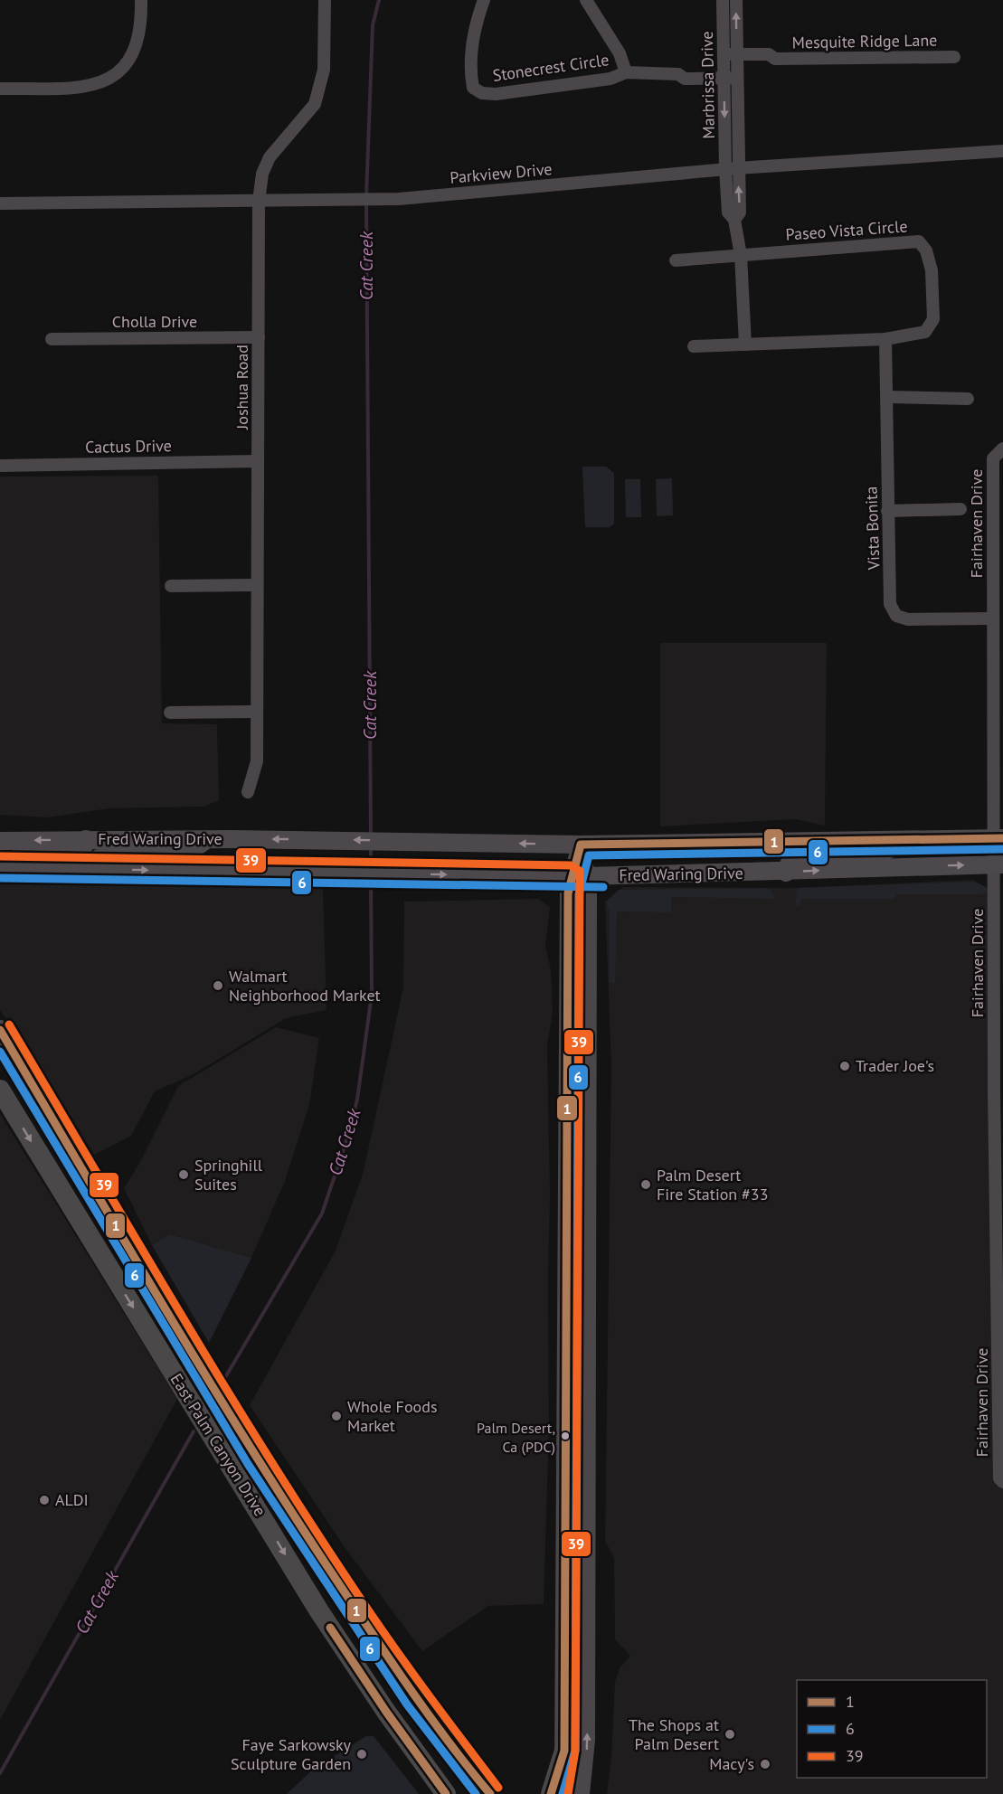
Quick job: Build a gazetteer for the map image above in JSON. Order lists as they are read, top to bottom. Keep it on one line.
{"streets":{"main road":["Fred Waring Drive","East Palm Canyon Drive"],"street":["Mesquite Ridge Lane","Stonecrest Circle","Marbrissa Drive","Parkview Drive","Paseo Vista Circle","Cholla Drive","Joshua Road","Cactus Drive","Fairhaven Drive","Vista Bonita"]},"crossings":[["Mesquite Ridge Lane","Stonecrest Circle"],["Mesquite Ridge Lane","Marbrissa Drive"],["Stonecrest Circle","Marbrissa Drive"],["Marbrissa Drive","Parkview Drive"],["Marbrissa Drive","Paseo Vista Circle"],["Parkview Drive","Joshua Road"],["Paseo Vista Circle","Vista Bonita"],["Cholla Drive","Joshua Road"],["Joshua Road","Cactus Drive"],["Fairhaven Drive","Vista Bonita"],["Fairhaven Drive","Fred Waring Drive"]],"water":["Cat Creek"],"places":["Walmart Neighborhood Market","Trader Joe's","Springhill Suites","Palm Desert Fire Station #33","Whole Foods Market","Palm Desert, Ca (PDC)","ALDI","The Shops at Palm Desert","Faye Sarkowsky Sculpture Garden","Macy's"],"lines":["transit line 1","transit line 6","transit line 39"],"legend":["1","6","39"]}
